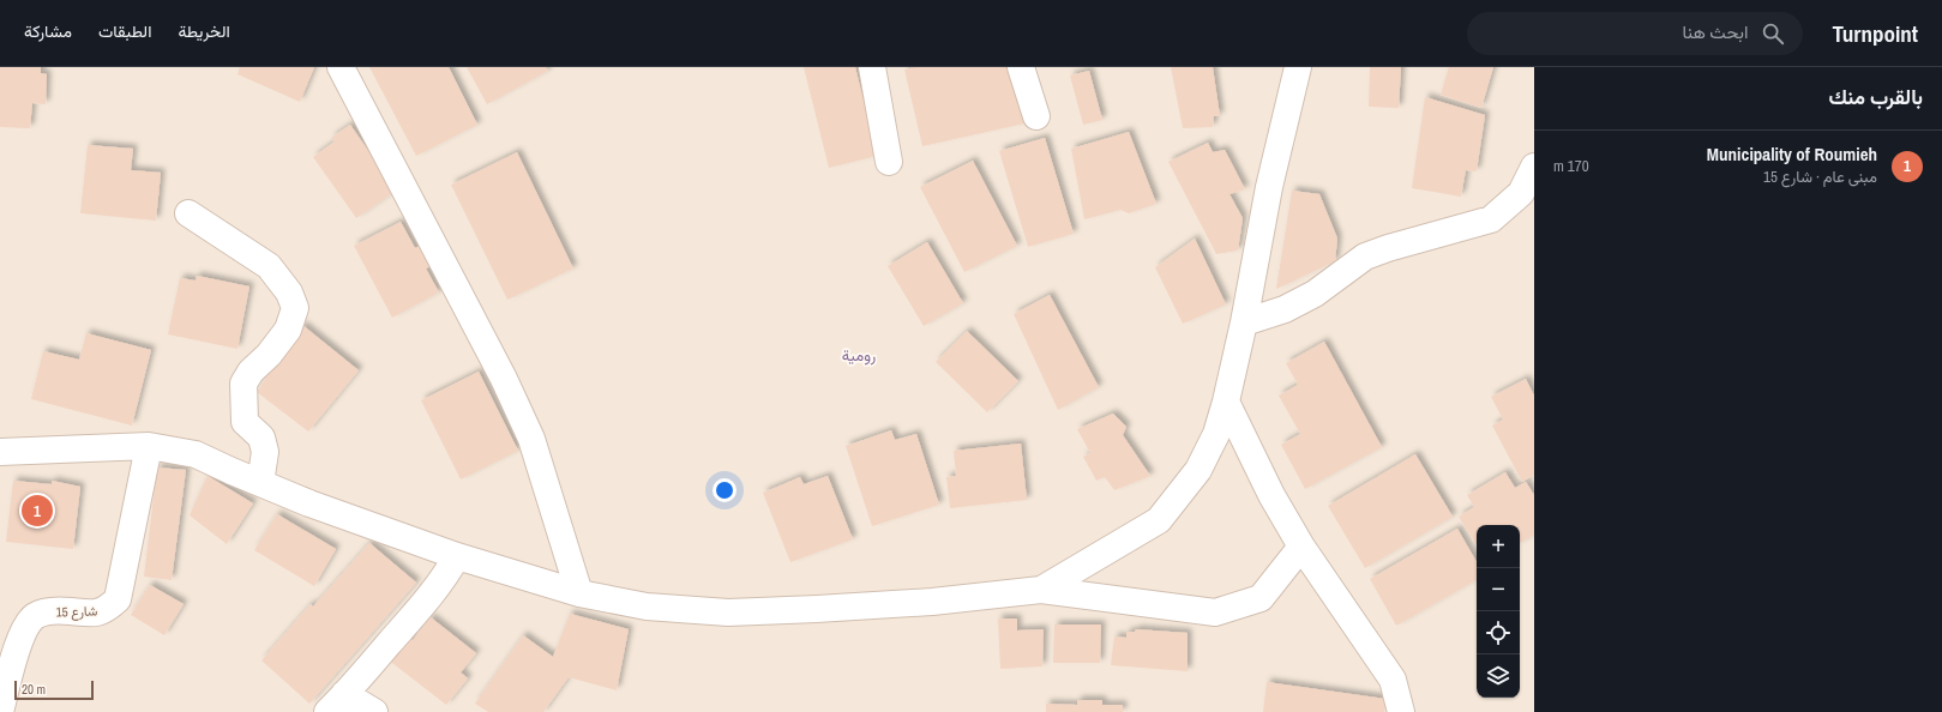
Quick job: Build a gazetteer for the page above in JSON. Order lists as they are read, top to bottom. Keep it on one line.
{"streets":{"street":["شارع 15"]},"districts":["رومية"],"scale_bar":"20 m","page":{"header":"Turnpoint","search":"ابحث هنا","nav":["الخريطة","الطبقات","مشاركة"],"heading":"بالقرب منك","list":[{"mark":"1","name":"Municipality of Roumieh","note":"مبنى عام · شارع 15","value":"170 m"}],"pins":"1","map_buttons":["+","−"],"scale":"20 m"}}
